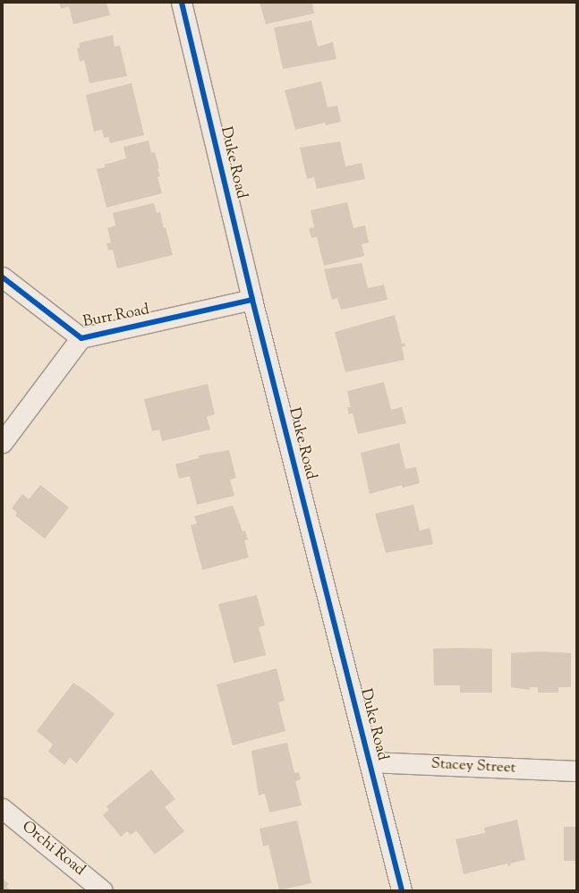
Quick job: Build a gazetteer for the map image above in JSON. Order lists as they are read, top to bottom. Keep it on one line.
{"streets":{"street":["Duke Road","Burr Road","Stacey Street","Orchi Road"]},"crossings":[["Duke Road","Burr Road"],["Duke Road","Stacey Street"]]}
